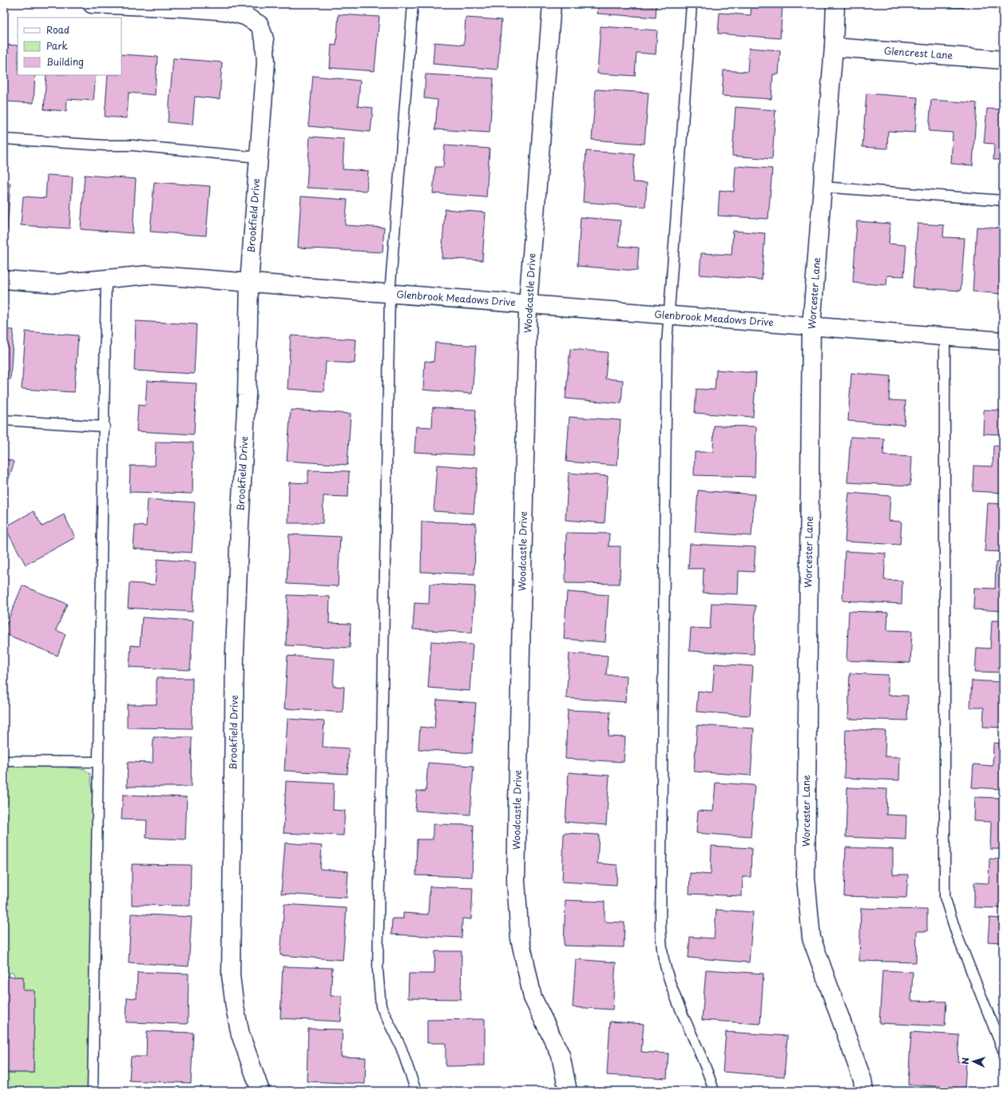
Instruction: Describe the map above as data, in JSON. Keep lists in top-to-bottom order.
{
  "streets": {
    "street": [
      "Glencrest Lane",
      "Brookfield Drive",
      "Woodcastle Drive",
      "Worcester Lane",
      "Glenbrook Meadows Drive"
    ]
  },
  "crossings": [
    ["Glencrest Lane", "Worcester Lane"],
    ["Brookfield Drive", "Glenbrook Meadows Drive"],
    ["Woodcastle Drive", "Glenbrook Meadows Drive"],
    ["Worcester Lane", "Glenbrook Meadows Drive"]
  ],
  "legend": ["Road", "Park", "Building"],
  "north": "left"
}
